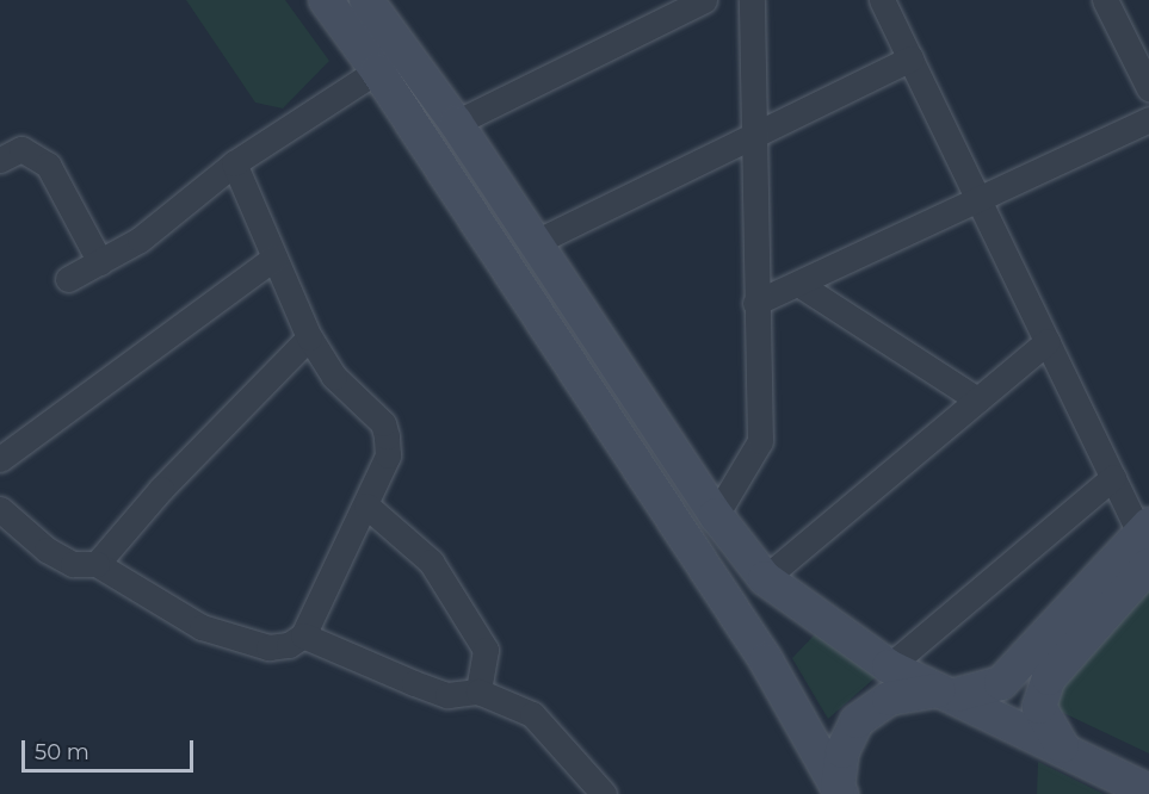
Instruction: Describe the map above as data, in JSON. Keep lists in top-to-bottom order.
{
  "scale_bar": "50 m"
}
